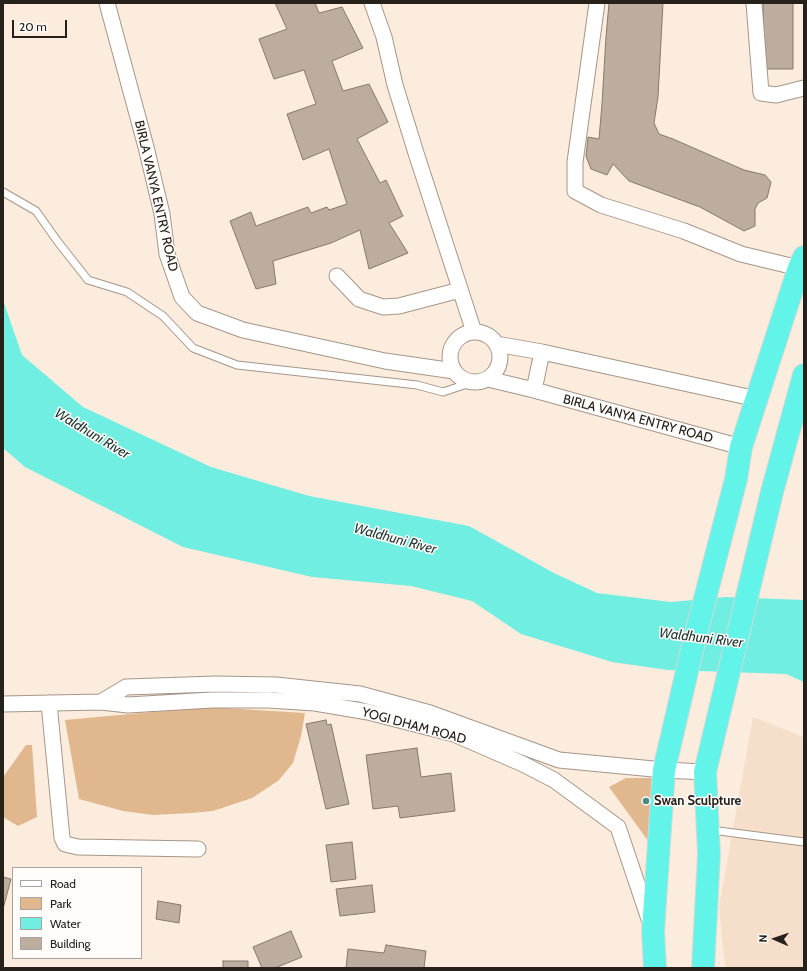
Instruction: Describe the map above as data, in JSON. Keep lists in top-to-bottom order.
{
  "streets": {
    "street": ["BIRLA VANYA ENTRY ROAD", "YOGI DHAM ROAD"]
  },
  "water": ["Waldhuni River"],
  "places": ["Swan Sculpture"],
  "legend": [
    "Road",
    "Park",
    "Water",
    "Building"
  ],
  "scale_bar": "20 m",
  "north": "left"
}
